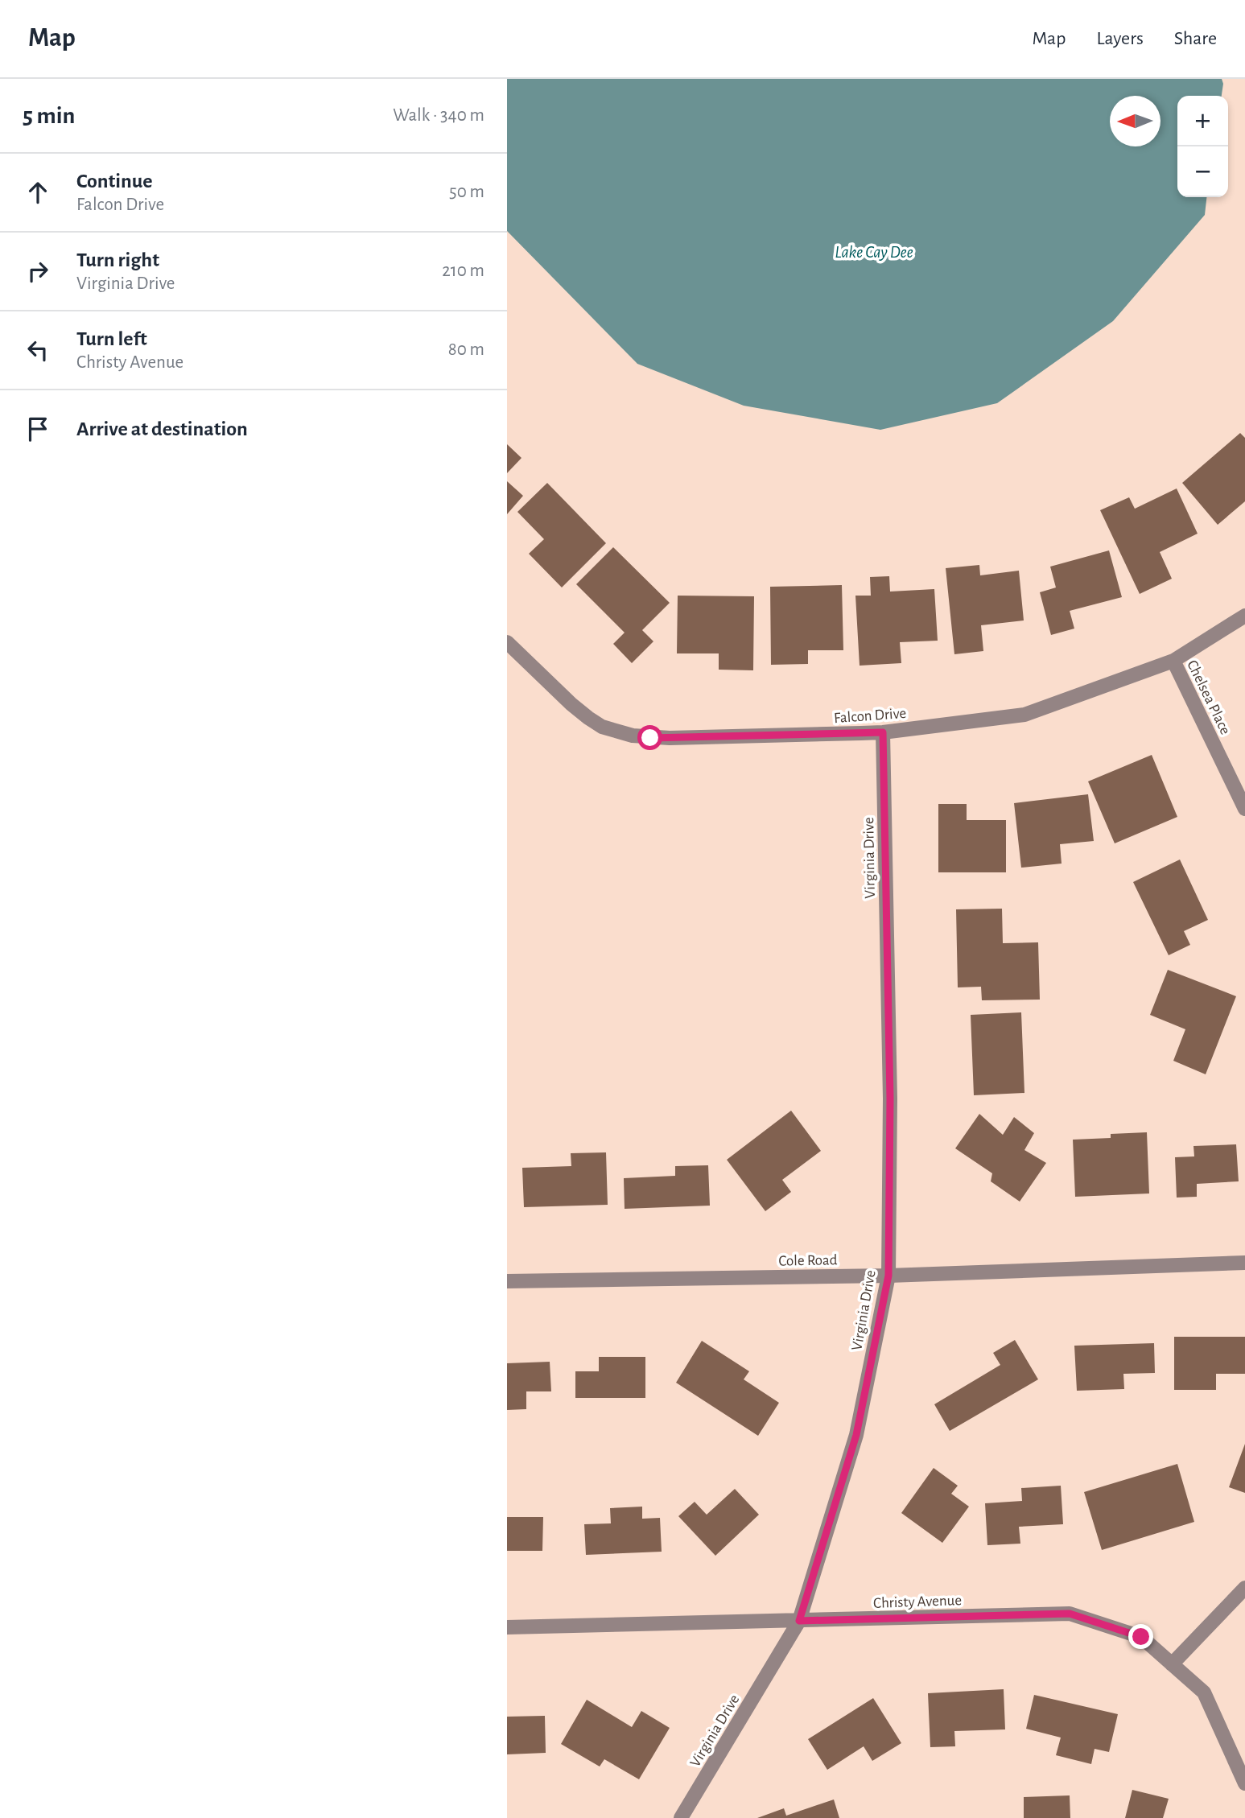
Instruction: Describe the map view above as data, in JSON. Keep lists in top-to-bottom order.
{
  "streets": {
    "street": [
      "Chelsea Place",
      "Falcon Drive",
      "Virginia Drive",
      "Cole Road",
      "Christy Avenue"
    ]
  },
  "crossings": [
    ["Chelsea Place", "Falcon Drive"],
    ["Falcon Drive", "Virginia Drive"],
    ["Virginia Drive", "Cole Road"],
    ["Virginia Drive", "Christy Avenue"]
  ],
  "water": ["Lake Cay Dee"],
  "north": "left",
  "page": {
    "header": "Map",
    "nav": ["Map", "Layers", "Share"],
    "heading": ["5 min", "Walk · 340 m"],
    "map_buttons": ["+", "−"],
    "list": [
      ["Continue", "Falcon Drive", "50 m"],
      ["Turn right", "Virginia Drive", "210 m"],
      ["Turn left", "Christy Avenue", "80 m"],
      "Arrive at destination"
    ]
  }
}
